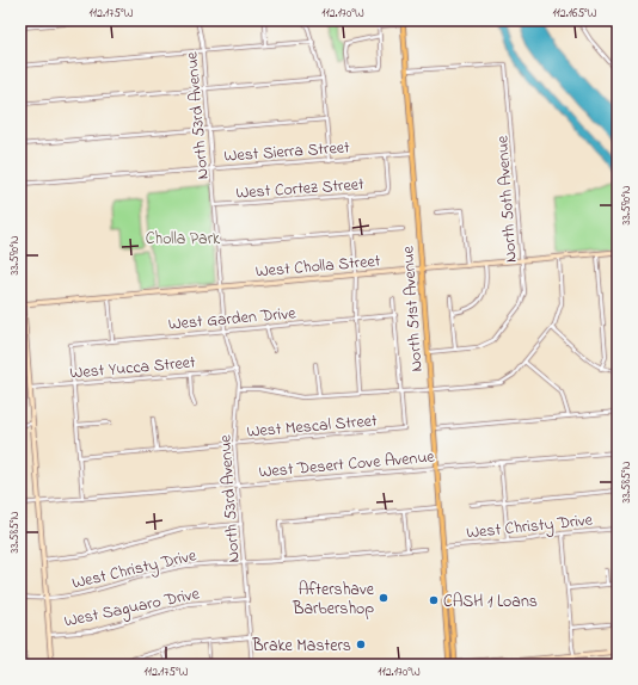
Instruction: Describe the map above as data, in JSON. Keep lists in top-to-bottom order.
{
  "streets": {
    "main road": ["North 51st Avenue"],
    "street": [
      "North 53rd Avenue",
      "West Sierra Street",
      "West Cortez Street",
      "North 50th Avenue",
      "West Cholla Street",
      "West Garden Drive",
      "West Yucca Street",
      "West Mescal Street",
      "West Desert Cove Avenue",
      "West Christy Drive",
      "West Saguaro Drive"
    ]
  },
  "crossings": [
    ["North 53rd Avenue", "West Sierra Street"],
    ["North 53rd Avenue", "West Cortez Street"],
    ["North 53rd Avenue", "West Cholla Street"],
    ["North 53rd Avenue", "West Garden Drive"],
    ["North 53rd Avenue", "West Yucca Street"],
    ["North 53rd Avenue", "West Mescal Street"],
    ["North 53rd Avenue", "West Desert Cove Avenue"],
    ["North 53rd Avenue", "West Christy Drive"],
    ["North 53rd Avenue", "West Saguaro Drive"],
    ["West Sierra Street", "West Cortez Street"],
    ["West Sierra Street", "North 51st Avenue"],
    ["North 50th Avenue", "West Cholla Street"],
    ["North 50th Avenue", "North 51st Avenue"],
    ["West Cholla Street", "North 51st Avenue"],
    ["North 51st Avenue", "West Desert Cove Avenue"],
    ["North 51st Avenue", "West Christy Drive"],
    ["West Garden Drive", "West Yucca Street"]
  ],
  "parks": ["Cholla Park"],
  "places": ["Aftershave Barbershop", "CASH 1 Loans", "Brake Masters"],
  "coordinates": [
    "112.175°W",
    "112.170°W",
    "112.165°W",
    "33.590°N",
    "33.585°N"
  ]
}
